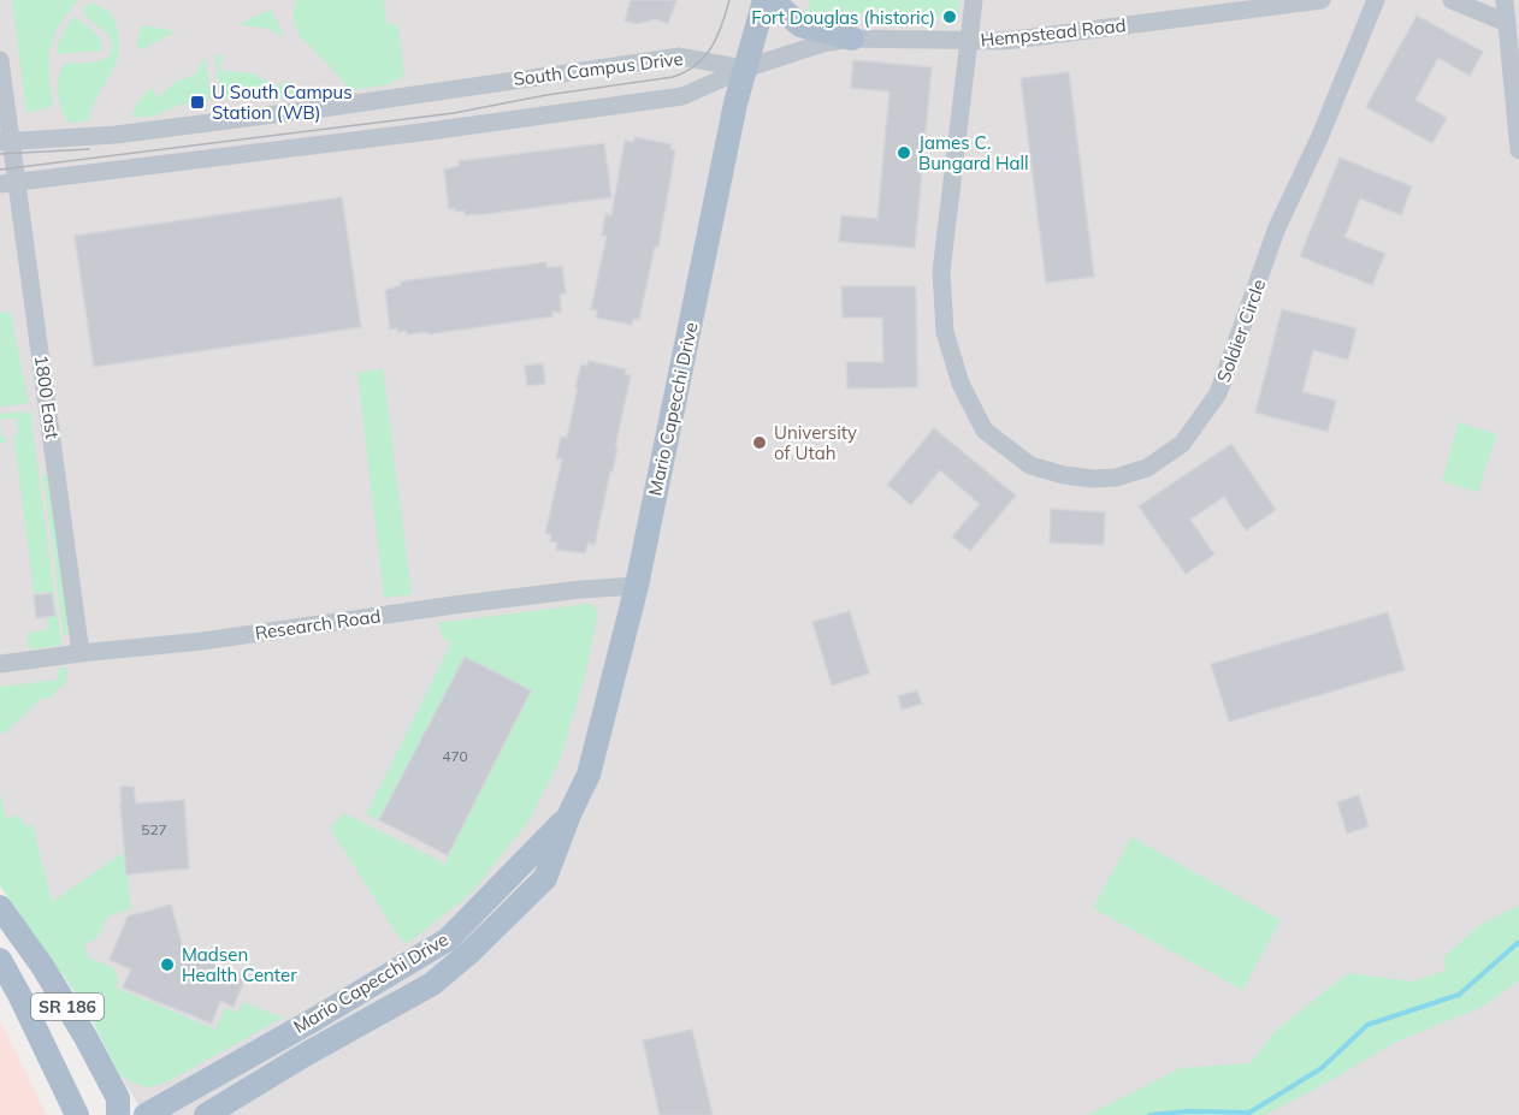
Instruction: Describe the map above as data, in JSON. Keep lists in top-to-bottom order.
{
  "streets": {
    "main road": ["Mario Capecchi Drive", "SR 186"],
    "street": [
      "Hempstead Road",
      "South Campus Drive",
      "Soldier Circle",
      "1800 East",
      "Research Road"
    ]
  },
  "crossings": [
    ["Hempstead Road", "South Campus Drive"],
    ["Hempstead Road", "Soldier Circle"],
    ["Hempstead Road", "Mario Capecchi Drive"],
    ["South Campus Drive", "1800 East"],
    ["South Campus Drive", "Mario Capecchi Drive"],
    ["1800 East", "Research Road"],
    ["Mario Capecchi Drive", "Research Road"]
  ],
  "places": {
    "other": [
      "Fort Douglas (historic)",
      "James C. Bungard Hall",
      "University of Utah",
      "Madsen Health Center"
    ],
    "transit": ["U South Campus Station (WB)"]
  },
  "house_numbers": ["470", "527"]
}
